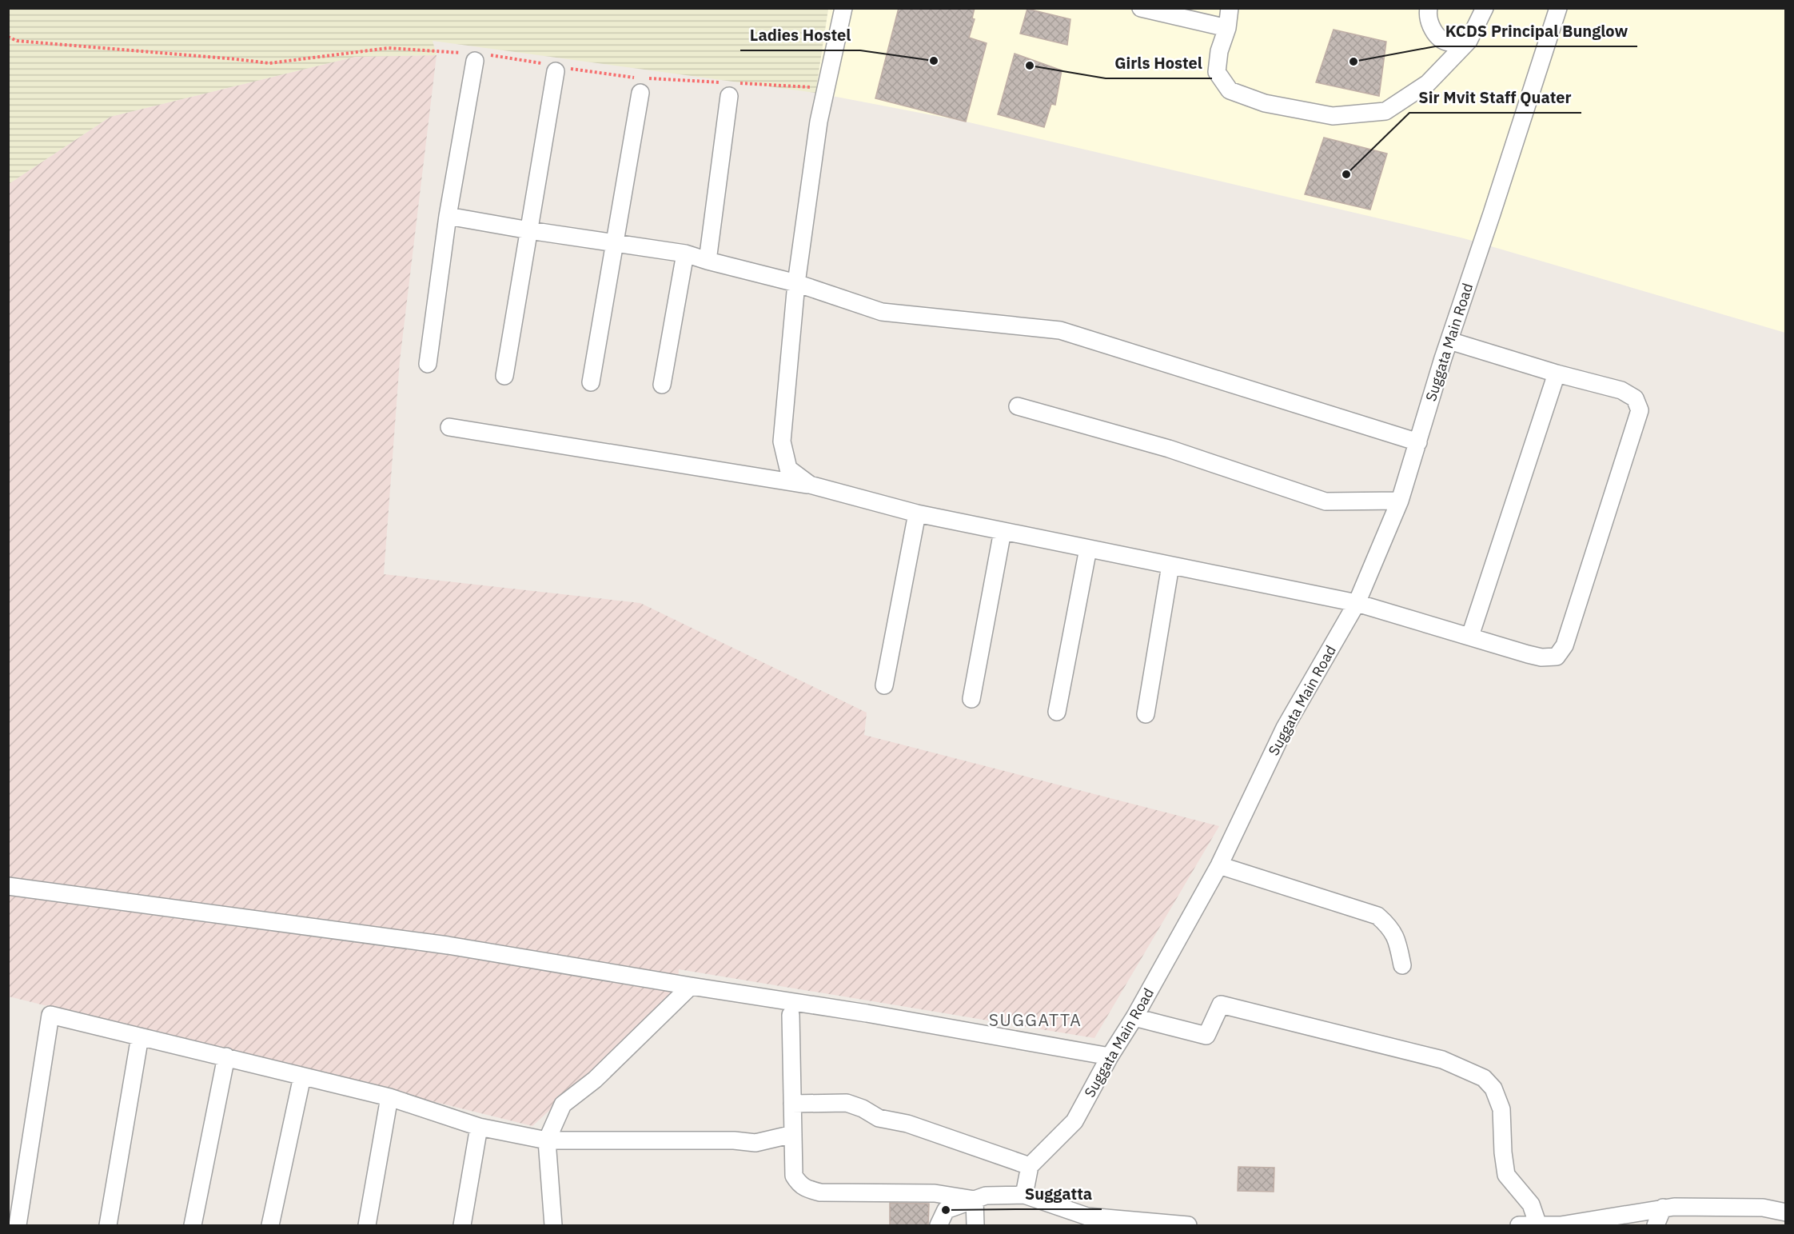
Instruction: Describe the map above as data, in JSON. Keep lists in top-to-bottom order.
{
  "streets": {
    "street": ["Suggata Main Road"]
  },
  "districts": ["SUGGATTA"],
  "places": [
    "Ladies Hostel",
    "KCDS Principal Bunglow",
    "Girls Hostel",
    "Sir Mvit Staff Quater",
    "Suggatta"
  ]
}
